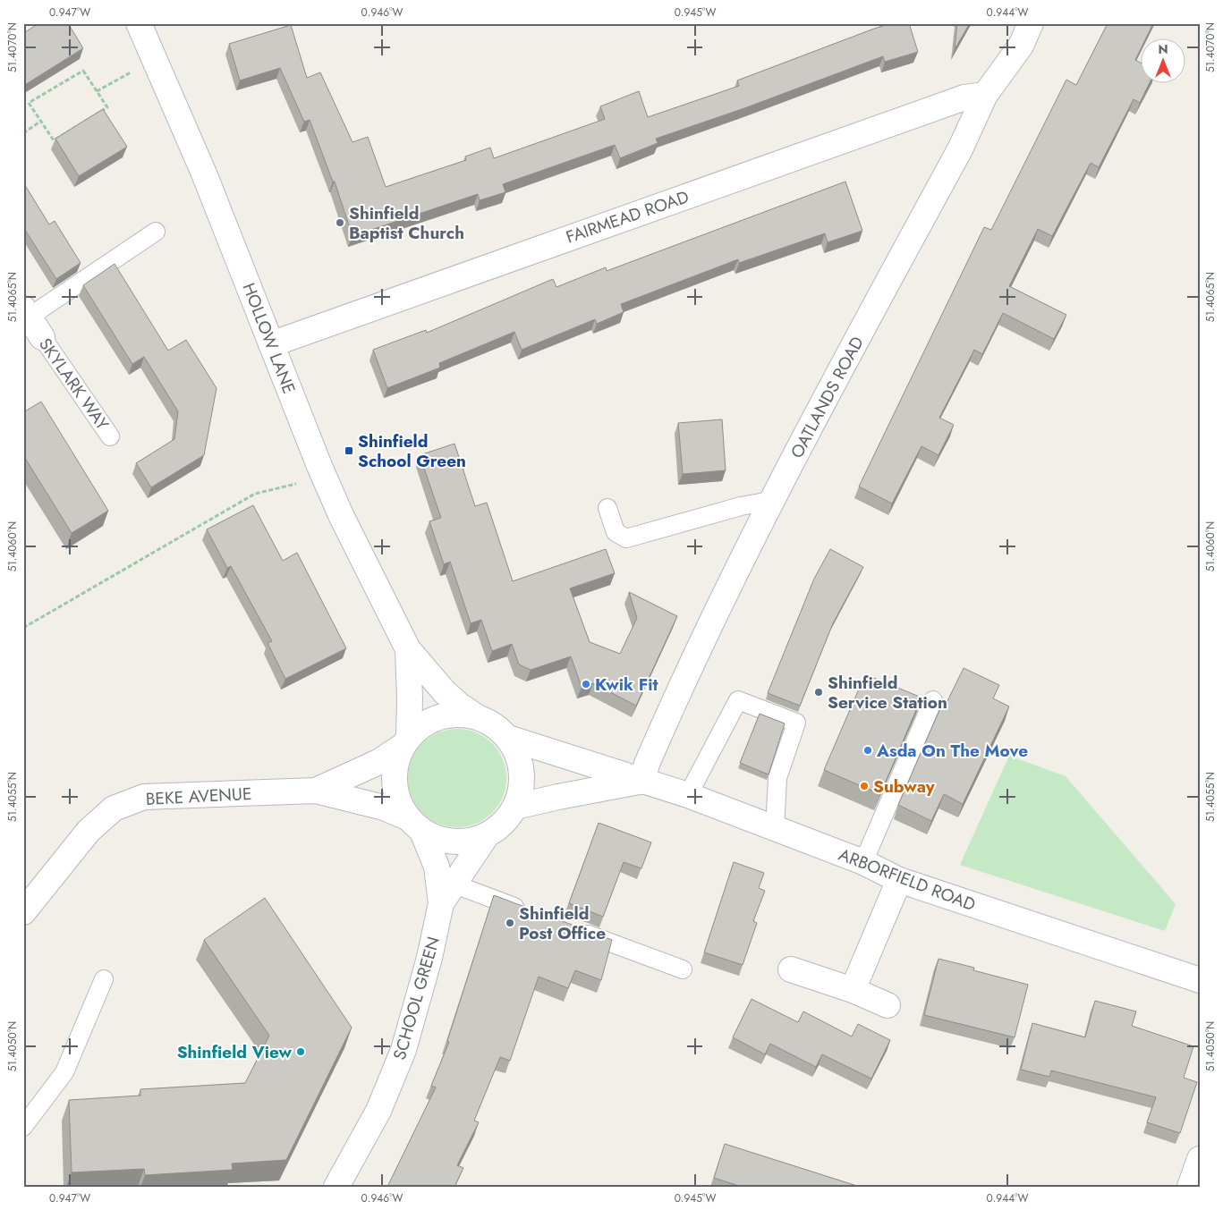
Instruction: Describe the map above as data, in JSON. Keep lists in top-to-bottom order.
{
  "streets": {
    "main road": [
      "FAIRMEAD ROAD",
      "HOLLOW LANE",
      "SKYLARK WAY",
      "OATLANDS ROAD",
      "BEKE AVENUE",
      "ARBORFIELD ROAD",
      "SCHOOL GREEN"
    ]
  },
  "crossings": [
    ["FAIRMEAD ROAD", "HOLLOW LANE"],
    ["FAIRMEAD ROAD", "OATLANDS ROAD"],
    ["HOLLOW LANE", "ARBORFIELD ROAD"],
    ["HOLLOW LANE", "SCHOOL GREEN"],
    ["OATLANDS ROAD", "ARBORFIELD ROAD"],
    ["ARBORFIELD ROAD", "SCHOOL GREEN"]
  ],
  "places": {
    "other": [
      "Shinfield Baptist Church",
      "Kwik Fit",
      "Shinfield Service Station",
      "Asda On The Move",
      "Subway",
      "Shinfield Post Office",
      "Shinfield View"
    ],
    "transit": ["Shinfield School Green"]
  },
  "north": "top",
  "coordinates": [
    "0.947°W",
    "0.946°W",
    "0.945°W",
    "0.944°W",
    "51.4070°N",
    "51.4065°N",
    "51.4060°N",
    "51.4055°N",
    "51.4050°N"
  ]
}
